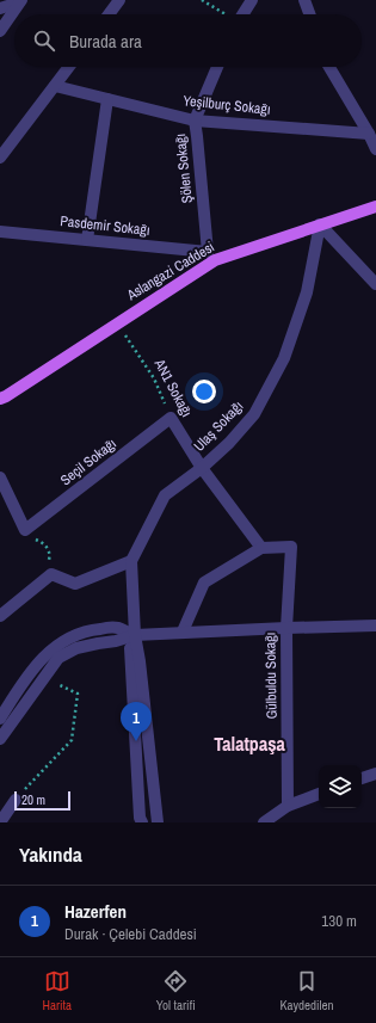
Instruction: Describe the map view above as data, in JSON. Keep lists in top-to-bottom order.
{
  "streets": {
    "main road": ["Aslangazi Caddesi"],
    "street": [
      "Yeşilburç Sokağı",
      "Şölen Sokağı",
      "Pasdemir Sokağı",
      "AN1 Sokağı",
      "Ulaş Sokağı",
      "Seçil Sokağı",
      "Gülbuldu Sokağı"
    ]
  },
  "crossings": [
    ["Yeşilburç Sokağı", "Şölen Sokağı"],
    ["Şölen Sokağı", "Pasdemir Sokağı"],
    ["Şölen Sokağı", "Aslangazi Caddesi"],
    ["Pasdemir Sokağı", "Aslangazi Caddesi"],
    ["Aslangazi Caddesi", "AN1 Sokağı"],
    ["Aslangazi Caddesi", "Ulaş Sokağı"],
    ["AN1 Sokağı", "Ulaş Sokağı"],
    ["AN1 Sokağı", "Seçil Sokağı"],
    ["AN1 Sokağı", "Gülbuldu Sokağı"]
  ],
  "districts": ["Talatpaşa"],
  "scale_bar": "20 m",
  "page": {
    "search": "Burada ara",
    "pins": "1",
    "scale": "20 m",
    "heading": "Yakında",
    "list": [
      {
        "mark": "1",
        "name": "Hazerfen",
        "note": "Durak · Çelebi Caddesi",
        "value": "130 m"
      }
    ],
    "nav": ["Harita", "Yol tarifi", "Kaydedilen"]
  }
}
